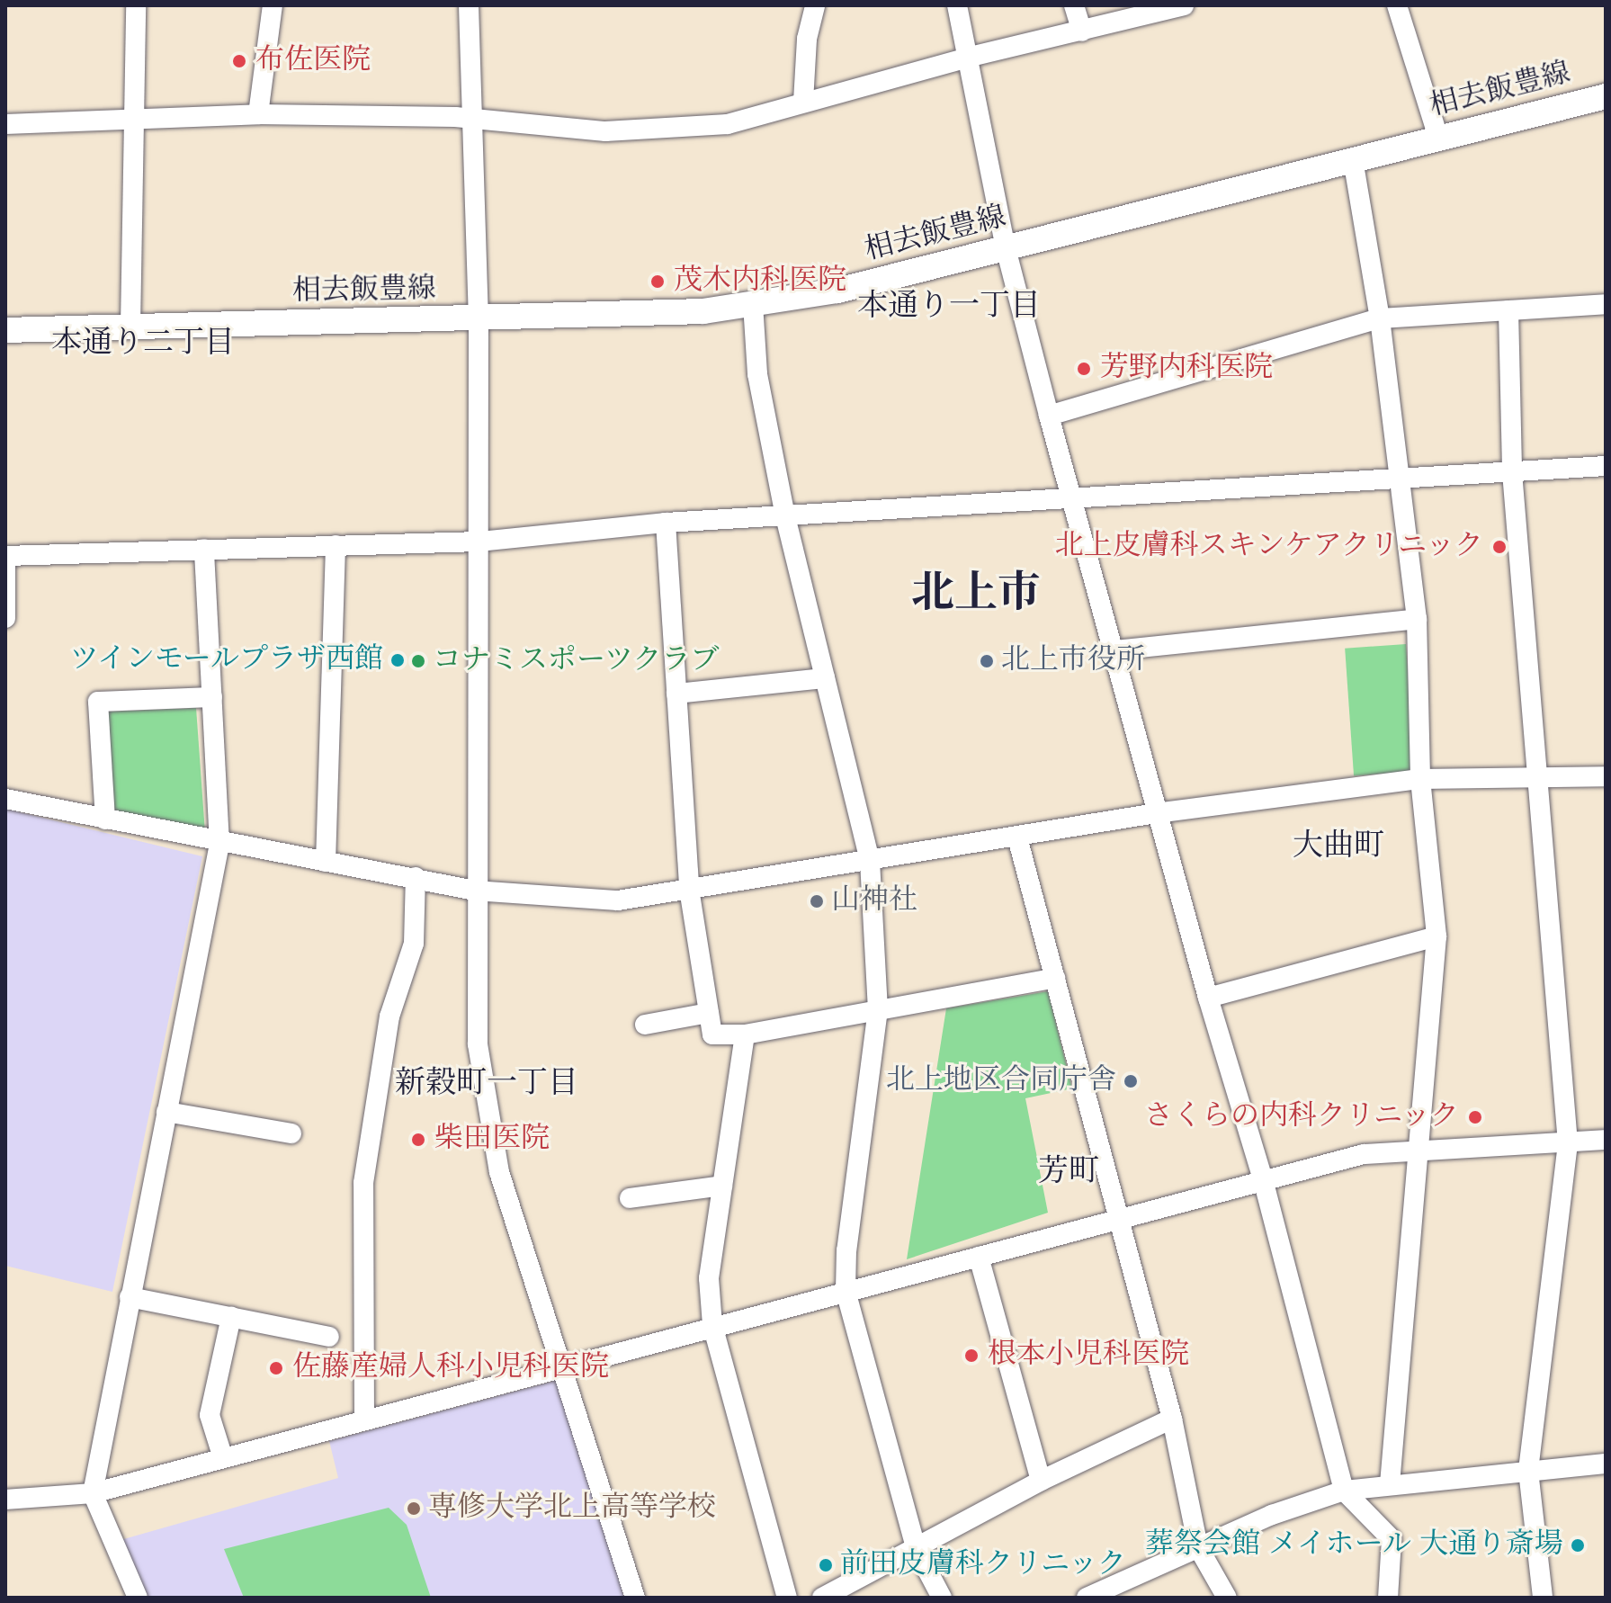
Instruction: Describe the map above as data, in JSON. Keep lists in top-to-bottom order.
{
  "streets": {
    "main road": ["相去飯豊線"]
  },
  "districts": [
    "本通り一丁目",
    "本通り二丁目",
    "北上市",
    "大曲町",
    "新穀町一丁目",
    "芳町"
  ],
  "places": [
    "布佐医院",
    "茂木内科医院",
    "芳野内科医院",
    "北上皮膚科スキンケアクリニック",
    "ツインモールプラザ西館",
    "コナミスポーツクラブ",
    "北上市役所",
    "山神社",
    "北上地区合同庁舎",
    "さくらの内科クリニック",
    "柴田医院",
    "根本小児科医院",
    "佐藤産婦人科小児科医院",
    "専修大学北上高等学校",
    "葬祭会館 メイホール 大通り斎場",
    "前田皮膚科クリニック"
  ]
}
